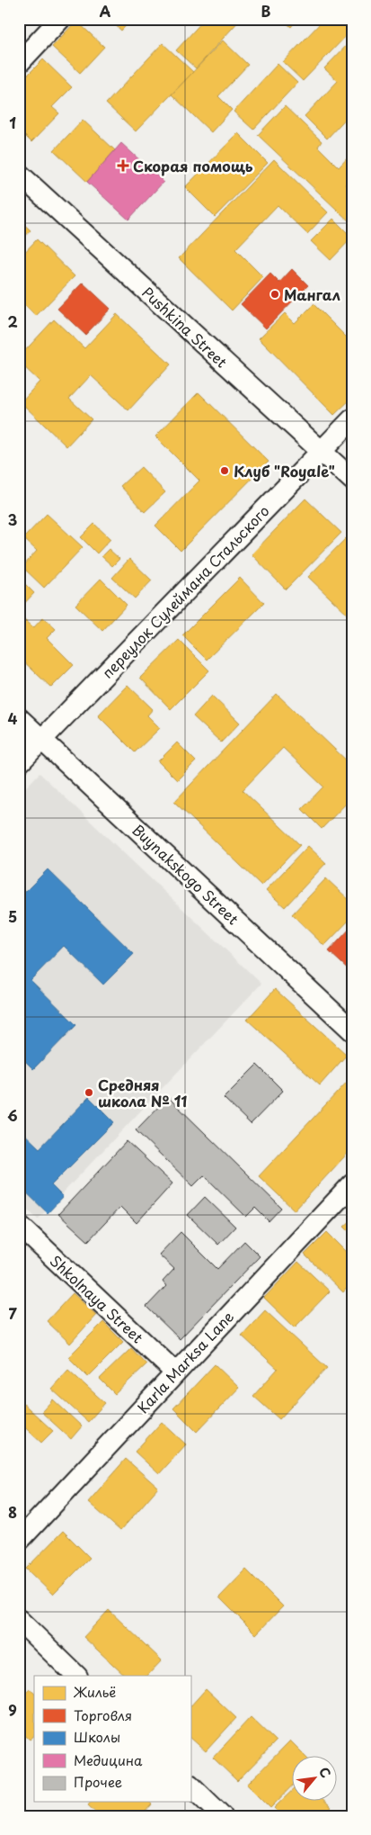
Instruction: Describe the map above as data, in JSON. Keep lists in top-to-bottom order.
{
  "streets": {
    "street": [
      "Pushkina Street",
      "переулок Сулеймана Стальского",
      "Buynakskogo Street",
      "Shkolnaya Street",
      "Karla Marksa Lane"
    ]
  },
  "crossings": [
    ["Pushkina Street", "переулок Сулеймана Стальского"],
    ["переулок Сулеймана Стальского", "Buynakskogo Street"],
    ["Shkolnaya Street", "Karla Marksa Lane"]
  ],
  "places": {
    "health": ["Скорая помощь"],
    "other": ["Мангал", "Клуб \"Royale\"", "Средняя школа № 11"]
  },
  "legend": [
    "Жильё",
    "Торговля",
    "Школы",
    "Медицина",
    "Прочее"
  ],
  "north": "top right",
  "grid": {
    "columns": ["A", "B"],
    "rows": [
      "1",
      "2",
      "3",
      "4",
      "5",
      "6",
      "7",
      "8",
      "9"
    ]
  }
}
